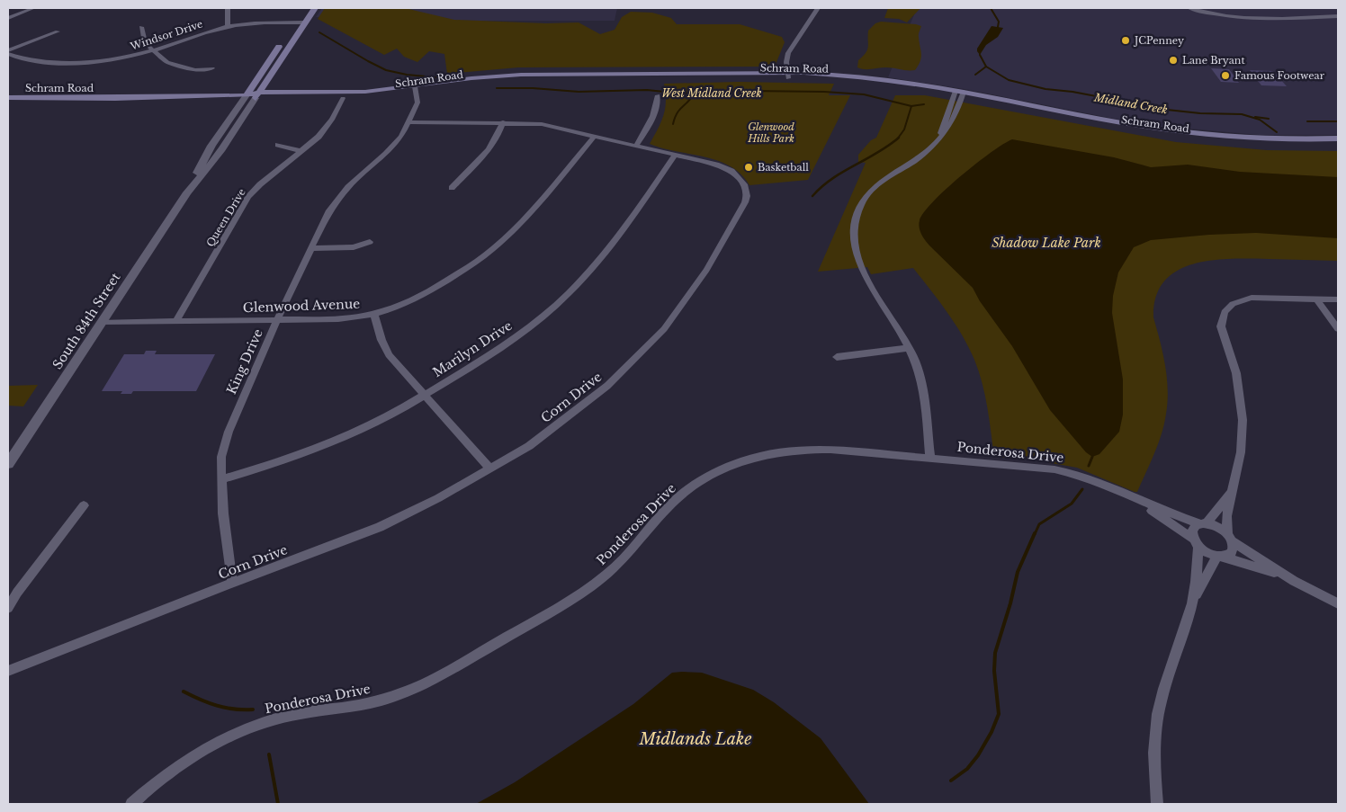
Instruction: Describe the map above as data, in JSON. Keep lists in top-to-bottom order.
{
  "streets": {
    "main road": ["Schram Road", "South 84th Street"],
    "street": [
      "Windsor Drive",
      "Queen Drive",
      "Glenwood Avenue",
      "Marilyn Drive",
      "King Drive",
      "Corn Drive",
      "Ponderosa Drive"
    ]
  },
  "crossings": [
    ["Windsor Drive", "South 84th Street"],
    ["Schram Road", "Queen Drive"],
    ["Schram Road", "South 84th Street"],
    ["Schram Road", "King Drive"],
    ["Queen Drive", "Glenwood Avenue"],
    ["Glenwood Avenue", "South 84th Street"],
    ["Glenwood Avenue", "King Drive"],
    ["Glenwood Avenue", "Corn Drive"],
    ["Marilyn Drive", "King Drive"],
    ["Marilyn Drive", "Corn Drive"],
    ["King Drive", "Corn Drive"]
  ],
  "water": ["West Midland Creek", "Midland Creek", "Midlands Lake"],
  "parks": ["Glenwood Hills Park", "Shadow Lake Park"],
  "places": [
    "JCPenney",
    "Lane Bryant",
    "Famous Footwear",
    "Basketball"
  ]
}
